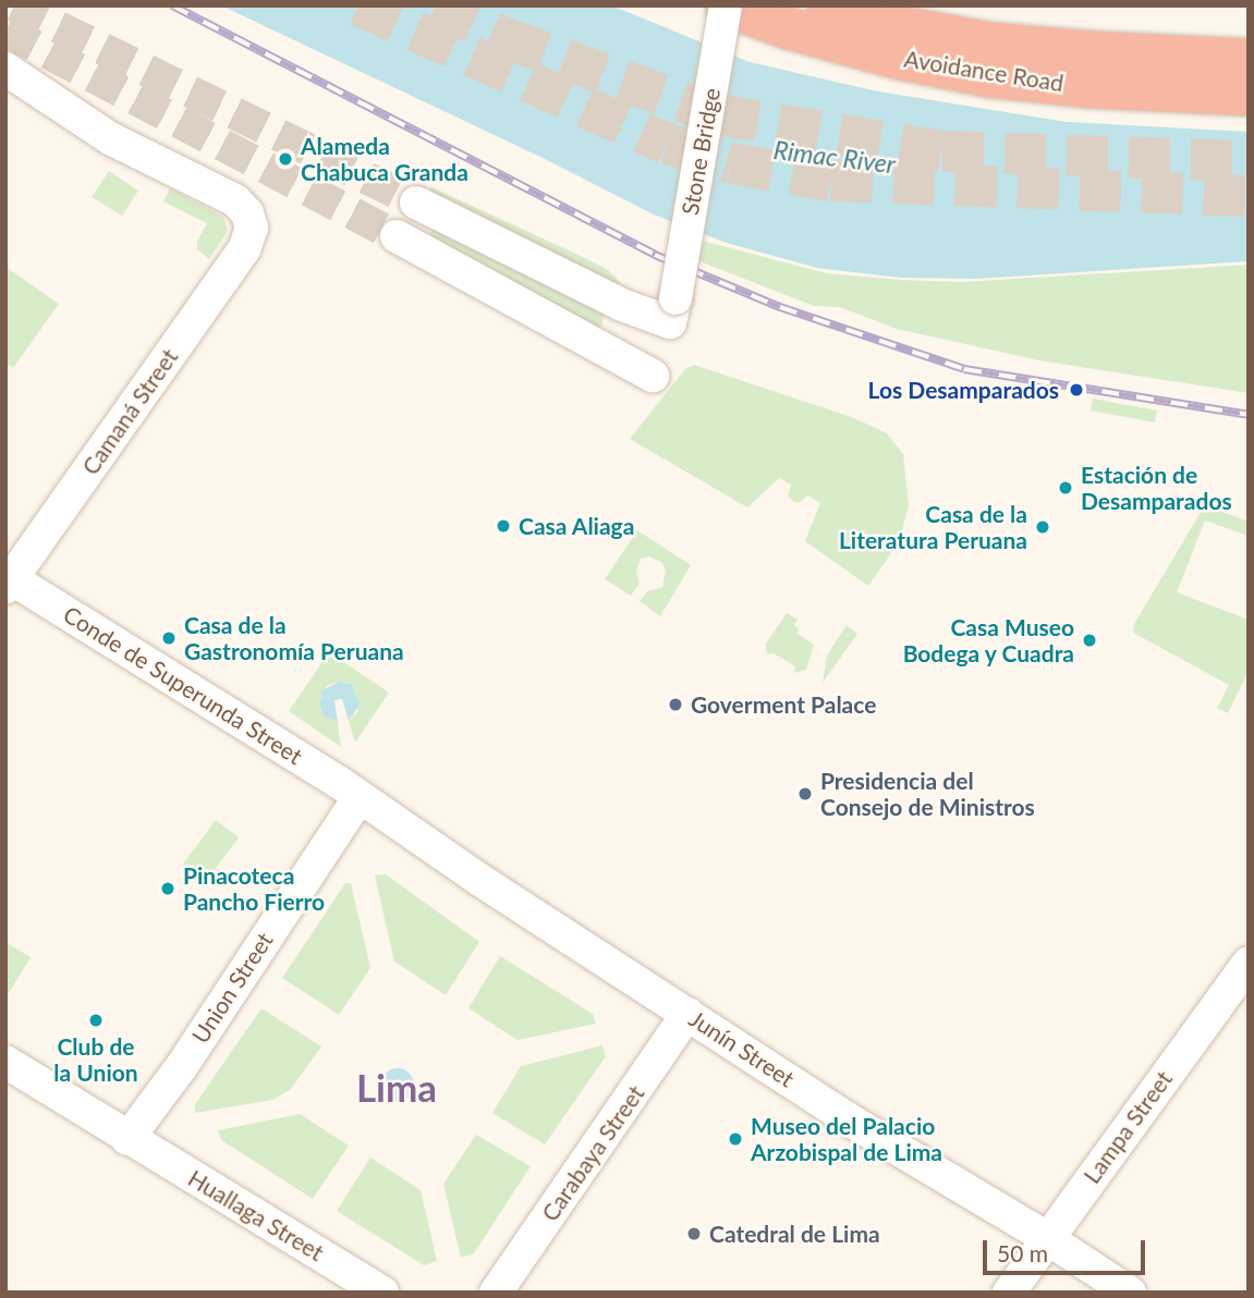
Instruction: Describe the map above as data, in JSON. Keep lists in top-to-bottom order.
{
  "streets": {
    "highway": ["Avoidance Road"],
    "street": [
      "Stone Bridge",
      "Camaná Street",
      "Conde de Superunda Street",
      "Union Street",
      "Junín Street",
      "Lampa Street",
      "Carabaya Street",
      "Huallaga Street"
    ]
  },
  "crossings": [
    ["Avoidance Road", "Stone Bridge"],
    ["Camaná Street", "Conde de Superunda Street"],
    ["Conde de Superunda Street", "Union Street"],
    ["Conde de Superunda Street", "Junín Street"],
    ["Union Street", "Junín Street"],
    ["Union Street", "Huallaga Street"],
    ["Junín Street", "Lampa Street"],
    ["Junín Street", "Carabaya Street"]
  ],
  "districts": ["Lima"],
  "water": ["Rimac River"],
  "places": [
    "Alameda Chabuca Granda",
    "Los Desamparados",
    "Estación de Desamparados",
    "Casa Aliaga",
    "Casa de la Literatura Peruana",
    "Casa de la Gastronomía Peruana",
    "Casa Museo Bodega y Cuadra",
    "Goverment Palace",
    "Presidencia del Consejo de Ministros",
    "Pinacoteca Pancho Fierro",
    "Club de la Union",
    "Museo del Palacio Arzobispal de Lima",
    "Catedral de Lima"
  ],
  "scale_bar": "50 m"
}
